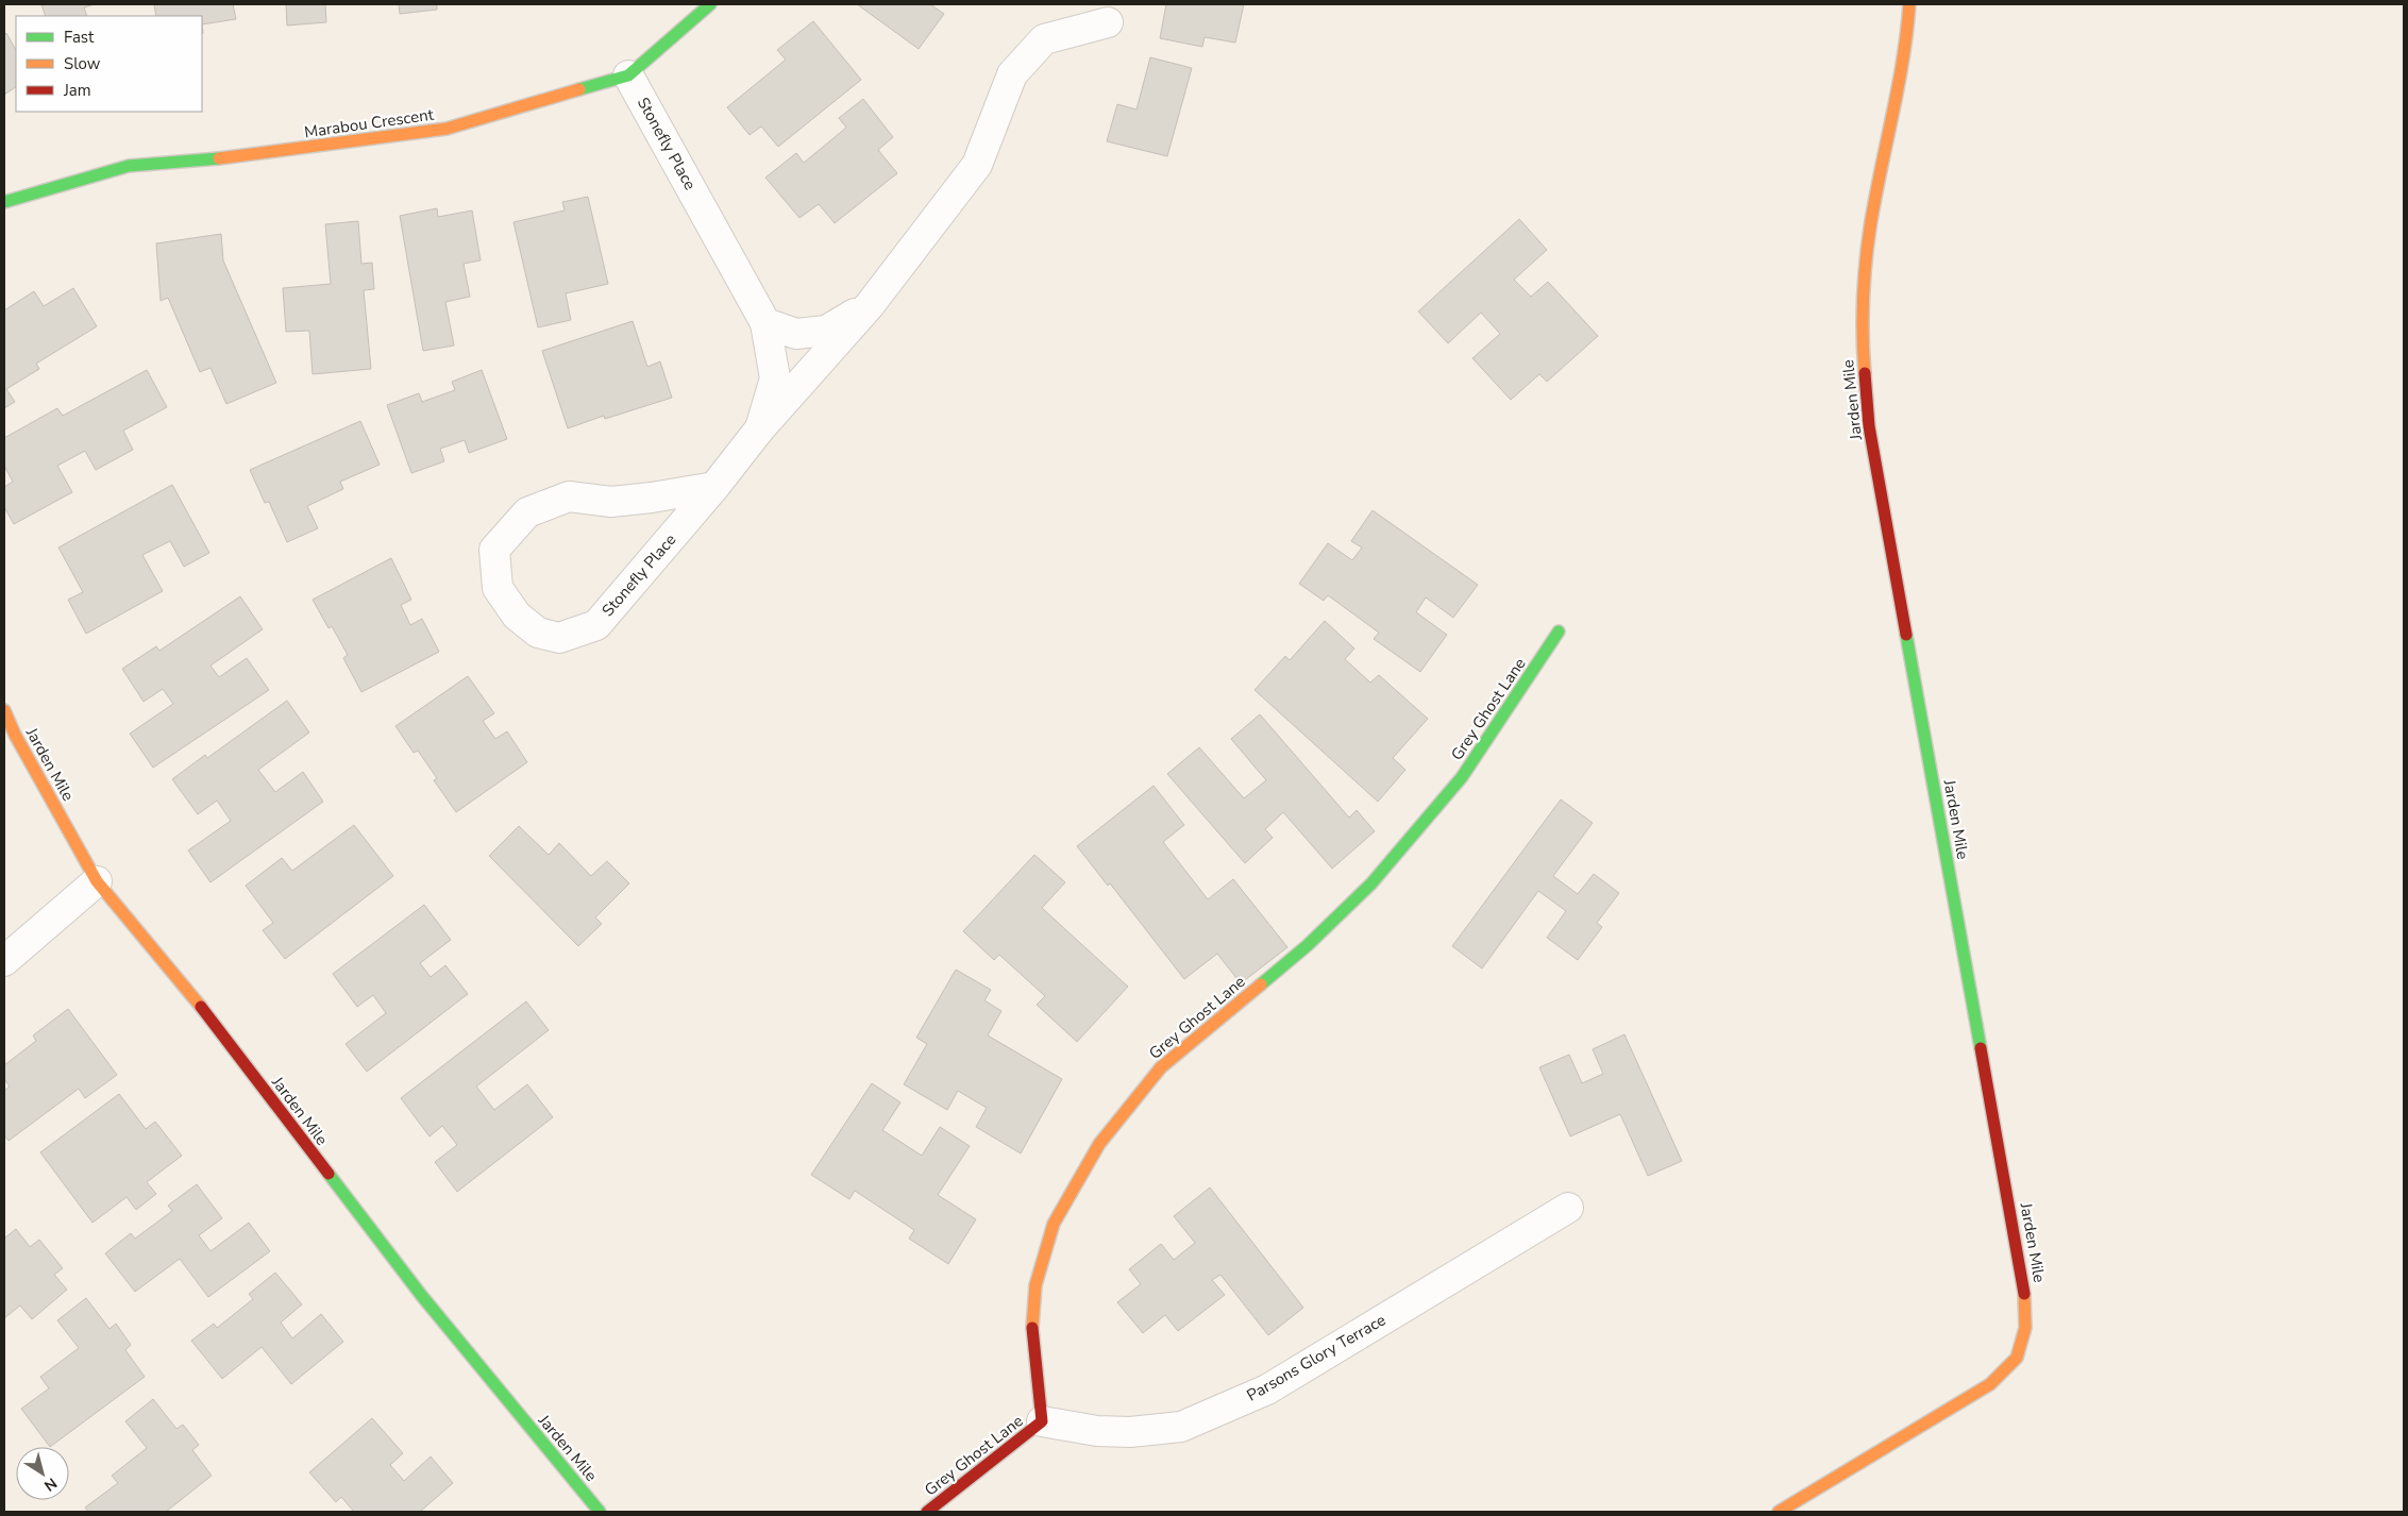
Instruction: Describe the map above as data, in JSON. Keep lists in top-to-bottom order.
{
  "streets": {
    "street": [
      "Marabou Crescent",
      "Stonefly Place",
      "Jarden Mile",
      "Grey Ghost Lane",
      "Parsons Glory Terrace"
    ]
  },
  "crossings": [
    ["Marabou Crescent", "Stonefly Place"],
    ["Grey Ghost Lane", "Parsons Glory Terrace"]
  ],
  "legend": ["Fast", "Slow", "Jam"],
  "north": "bottom right"
}
